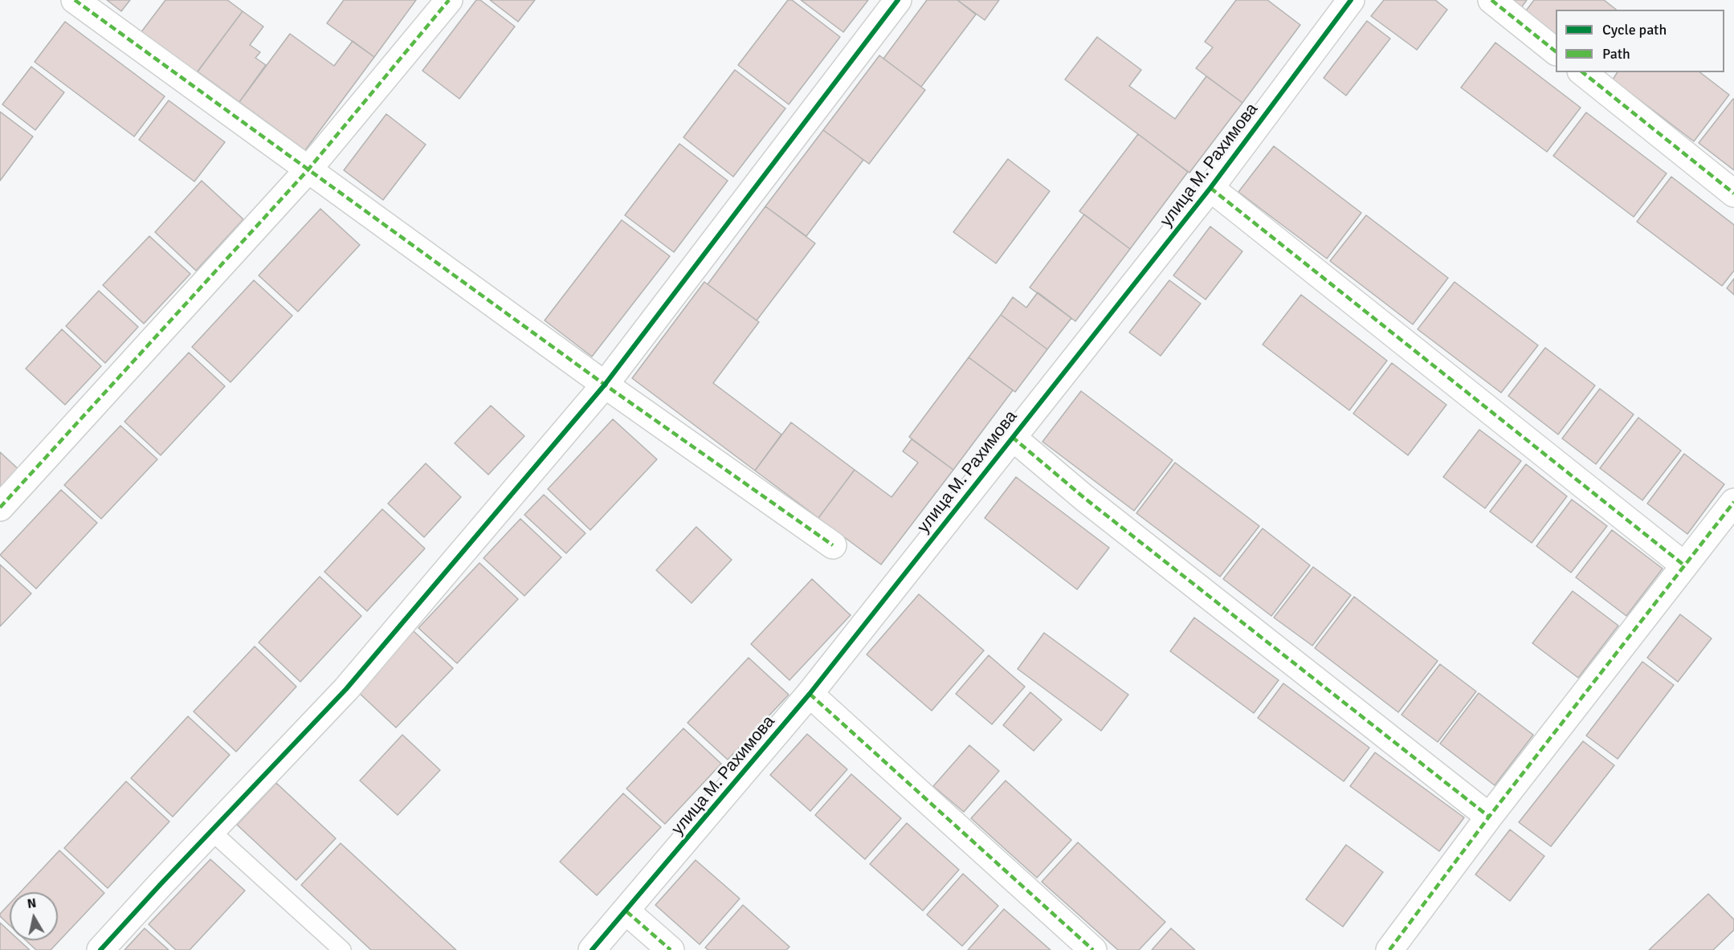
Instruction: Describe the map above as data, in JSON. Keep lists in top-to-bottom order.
{
  "streets": {
    "street": ["улица М. Рахимова"]
  },
  "legend": ["Cycle path", "Path"],
  "north": "top"
}
